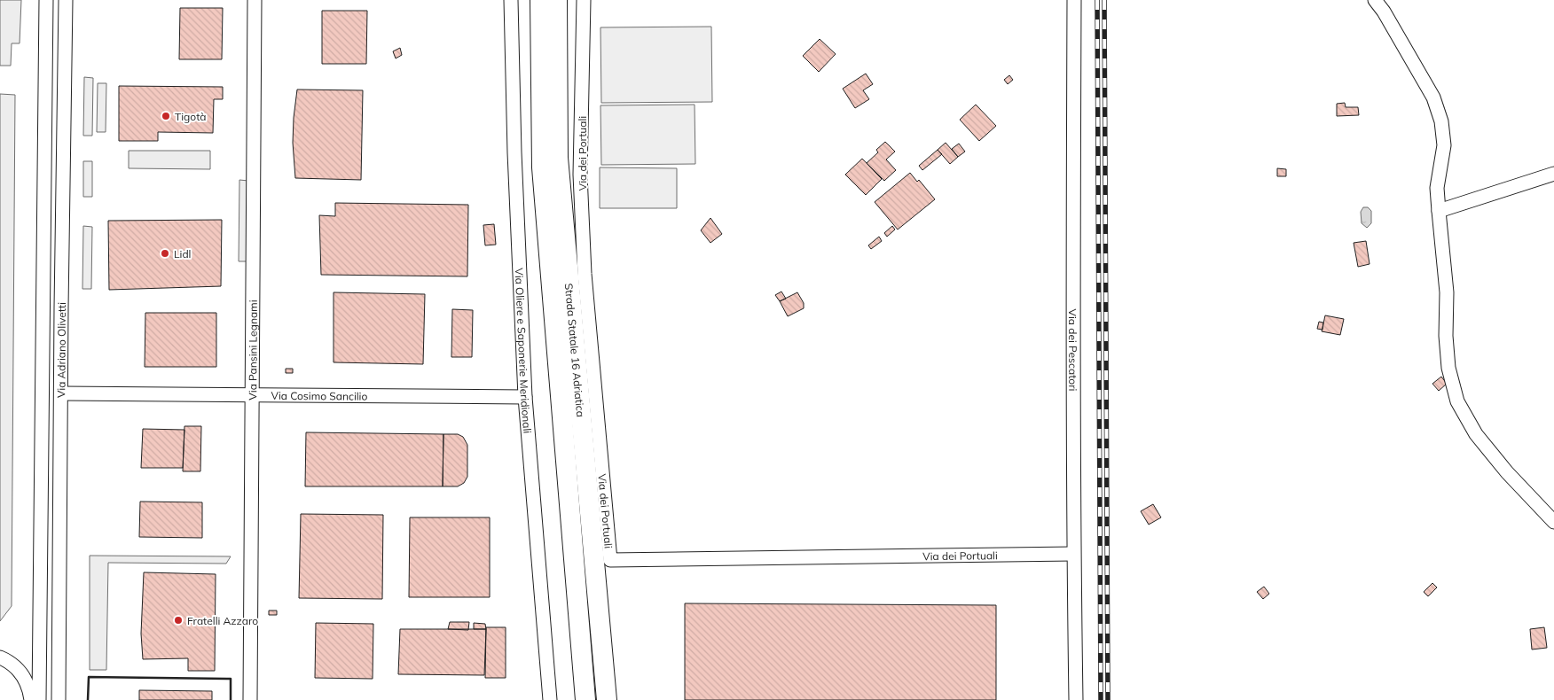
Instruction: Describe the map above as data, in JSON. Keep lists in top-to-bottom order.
{
  "streets": {
    "highway": ["Strada Statale 16 Adriatica"],
    "street": [
      "Via dei Portuali",
      "Via Adriano Olivetti",
      "Via Pansini Legnami",
      "Via Oliere e Saponerie Meridionali",
      "Via dei Pescatori",
      "Via Cosimo Sancilio"
    ]
  },
  "crossings": [
    ["Via dei Portuali", "Via dei Pescatori"],
    ["Via Adriano Olivetti", "Via Cosimo Sancilio"],
    ["Via Pansini Legnami", "Via Cosimo Sancilio"],
    ["Via Oliere e Saponerie Meridionali", "Via Cosimo Sancilio"]
  ],
  "places": ["Tigotà", "Lidl", "Fratelli Azzaro"]
}
